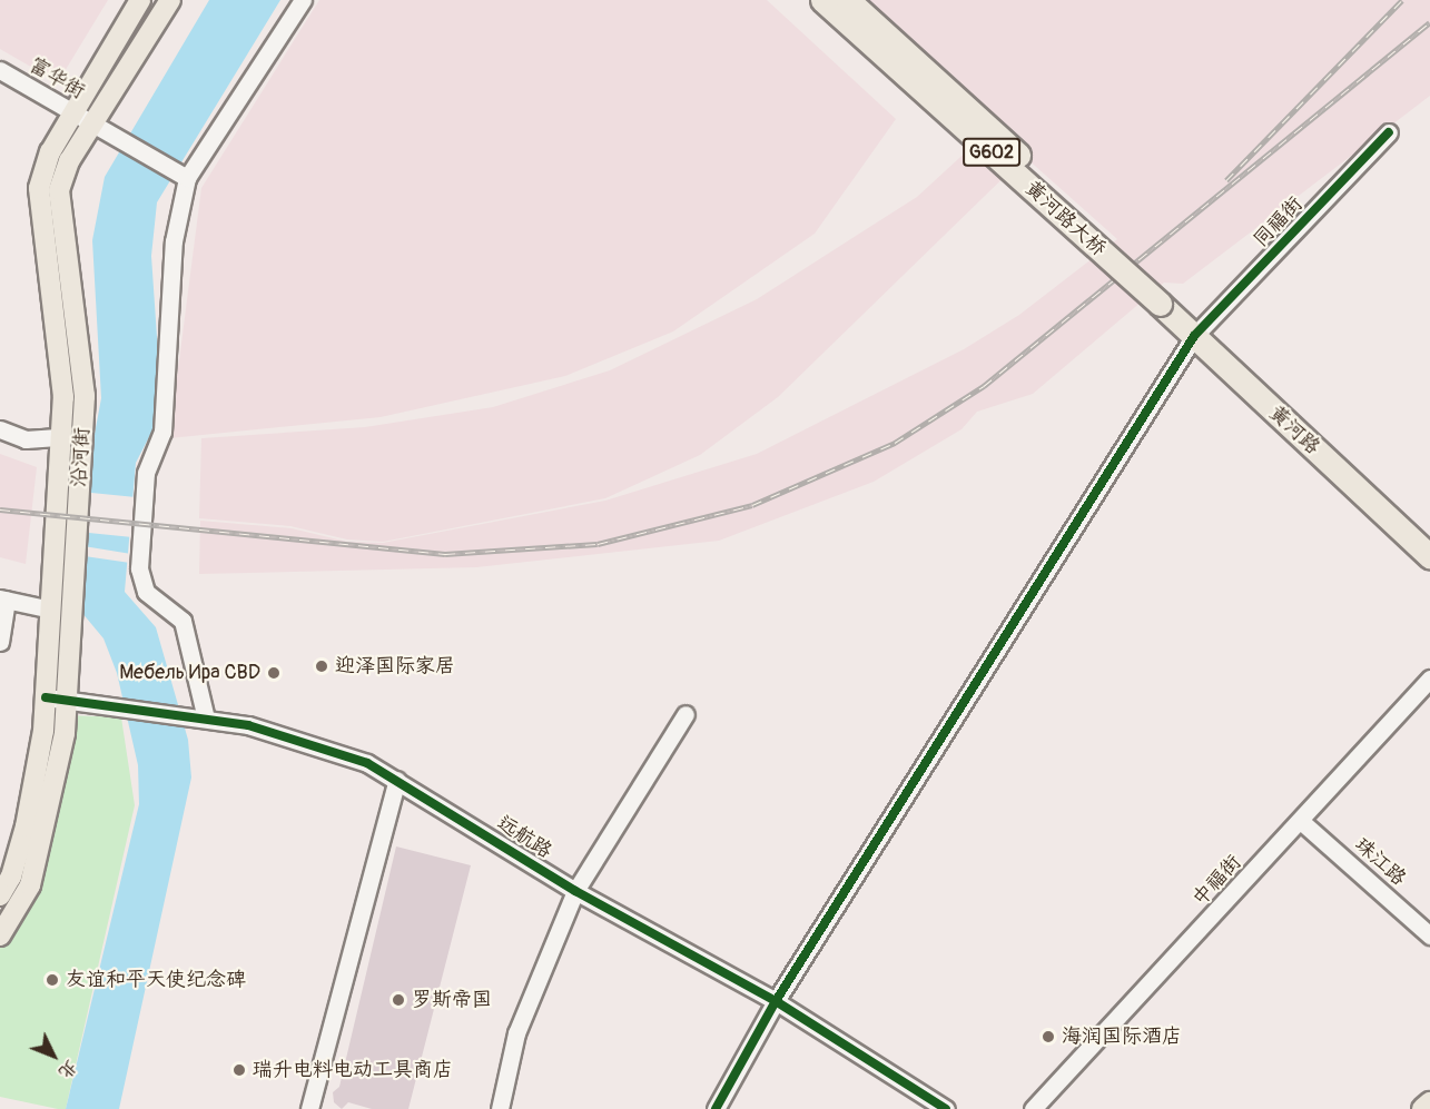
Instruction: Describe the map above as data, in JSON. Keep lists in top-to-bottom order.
{
  "streets": {
    "highway": ["G602", "黄河路大桥", "黄河路"],
    "main road": ["沿河街"],
    "street": [
      "富华街",
      "同福街",
      "远航路",
      "珠江路",
      "中福街"
    ]
  },
  "crossings": [
    ["富华街", "沿河街"],
    ["黄河路大桥", "黄河路"],
    ["同福街", "黄河路"],
    ["同福街", "远航路"],
    ["沿河街", "远航路"],
    ["珠江路", "中福街"]
  ],
  "places": [
    "迎泽国际家居",
    "Мебель Ира CBD",
    "友谊和平天使纪念碑",
    "罗斯帝国",
    "海润国际酒店",
    "瑞升电料电动工具商店"
  ],
  "north": "bottom right"
}
